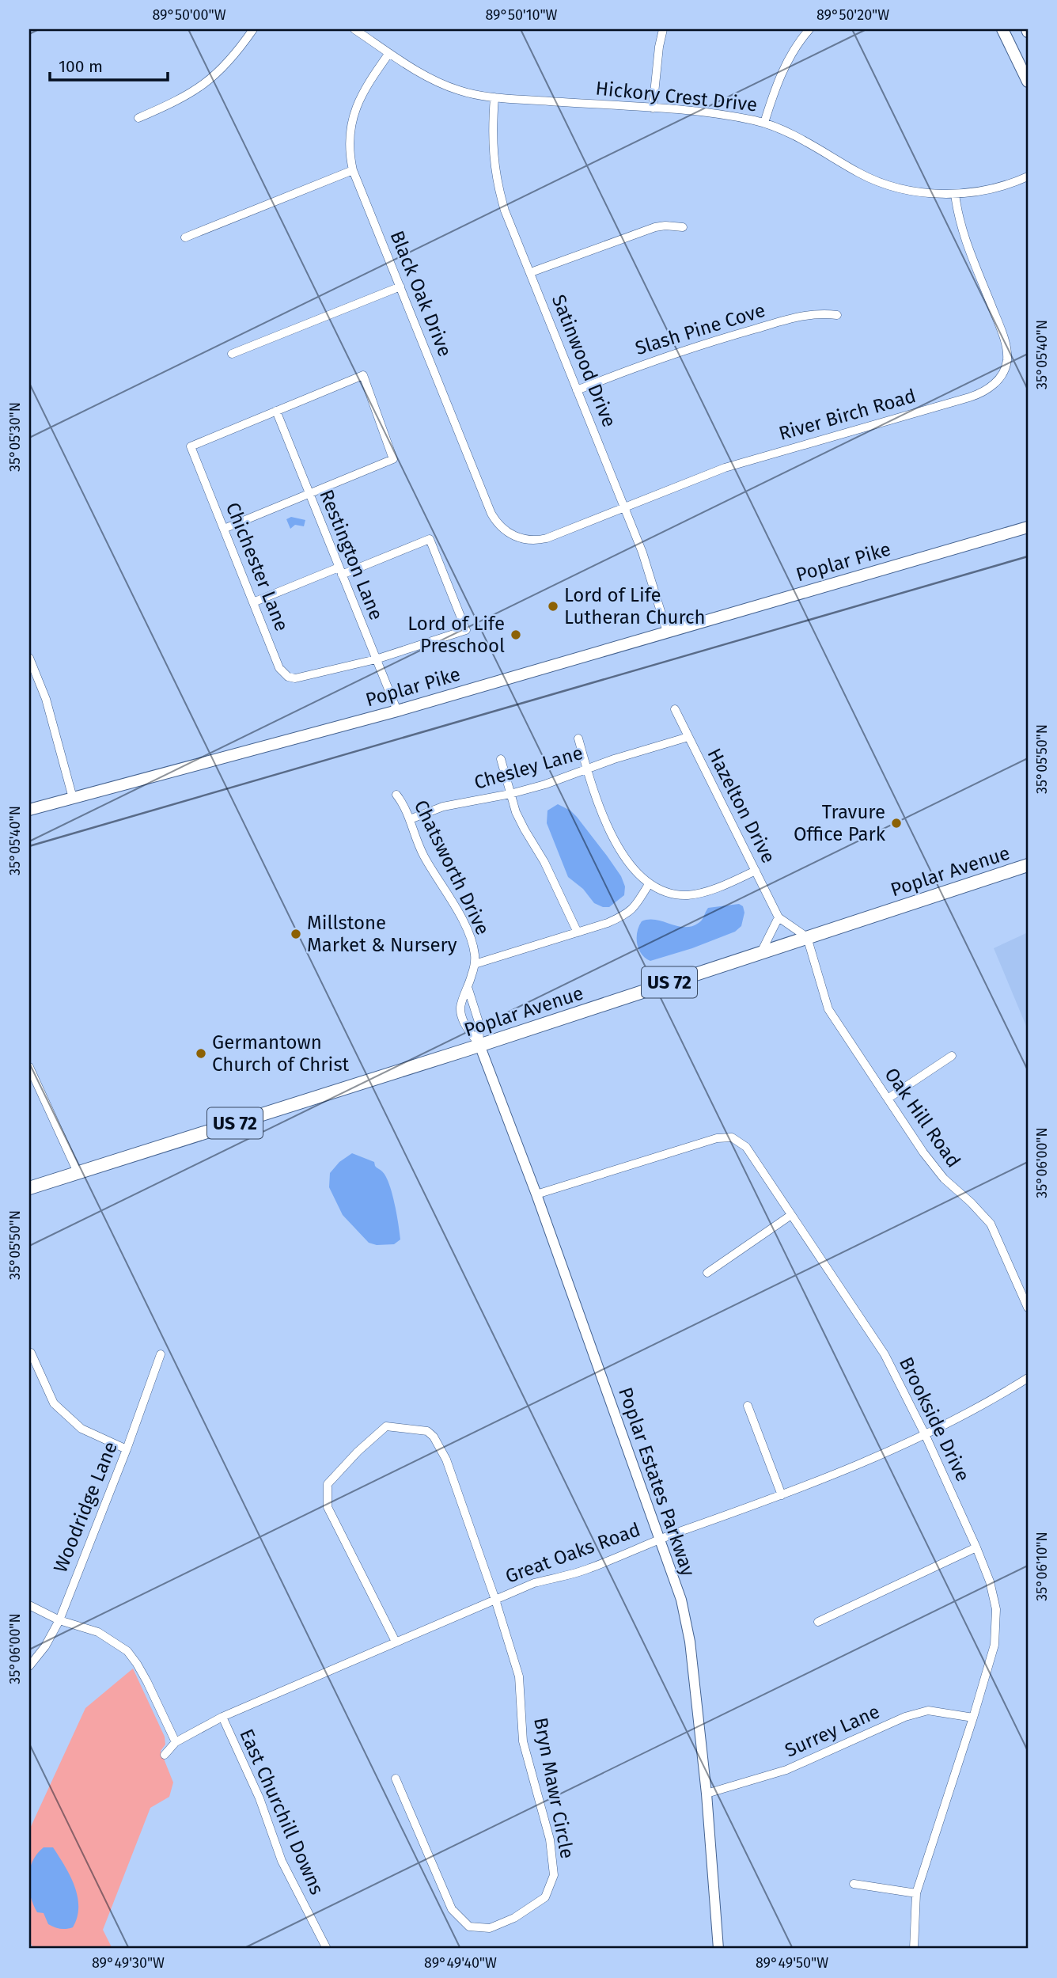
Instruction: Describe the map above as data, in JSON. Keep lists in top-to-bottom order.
{
  "streets": {
    "main road": ["Poplar Pike", "Poplar Avenue", "US 72"],
    "street": [
      "Hickory Crest Drive",
      "Black Oak Drive",
      "Slash Pine Cove",
      "Satinwood Drive",
      "River Birch Road",
      "Restington Lane",
      "Chichester Lane",
      "Chesley Lane",
      "Hazelton Drive",
      "Chatsworth Drive",
      "Oak Hill Road",
      "Brookside Drive",
      "Poplar Estates Parkway",
      "Woodridge Lane",
      "Great Oaks Road",
      "Surrey Lane",
      "Bryn Mawr Circle",
      "East Churchill Downs"
    ]
  },
  "crossings": [
    ["Hickory Crest Drive", "Black Oak Drive"],
    ["Hickory Crest Drive", "Satinwood Drive"],
    ["Hickory Crest Drive", "River Birch Road"],
    ["Black Oak Drive", "River Birch Road"],
    ["Slash Pine Cove", "Satinwood Drive"],
    ["Satinwood Drive", "River Birch Road"],
    ["Satinwood Drive", "Poplar Pike"],
    ["Restington Lane", "Poplar Pike"],
    ["Restington Lane", "Chichester Lane"],
    ["Chesley Lane", "Hazelton Drive"],
    ["Chesley Lane", "Chatsworth Drive"],
    ["Hazelton Drive", "Poplar Avenue"],
    ["Hazelton Drive", "Oak Hill Road"],
    ["Chatsworth Drive", "Poplar Avenue"],
    ["Chatsworth Drive", "Poplar Estates Parkway"],
    ["Poplar Avenue", "Oak Hill Road"],
    ["Poplar Avenue", "Poplar Estates Parkway"],
    ["Brookside Drive", "Poplar Estates Parkway"],
    ["Brookside Drive", "Great Oaks Road"],
    ["Brookside Drive", "Surrey Lane"],
    ["Poplar Estates Parkway", "Great Oaks Road"],
    ["Poplar Estates Parkway", "Surrey Lane"],
    ["Great Oaks Road", "Bryn Mawr Circle"],
    ["Great Oaks Road", "East Churchill Downs"]
  ],
  "places": [
    "Lord of Life Lutheran Church",
    "Lord of Life Preschool",
    "Travure Office Park",
    "Millstone Market & Nursery",
    "Germantown Church of Christ"
  ],
  "scale_bar": "100 m",
  "coordinates": [
    "89°50'00\"W",
    "89°50'10\"W",
    "89°50'20\"W",
    "35°05'40\"N",
    "35°05'30\"N",
    "35°05'50\"N",
    "35°06'00\"N",
    "35°06'10\"N",
    "89°49'30\"W",
    "89°49'40\"W",
    "89°49'50\"W"
  ]
}
